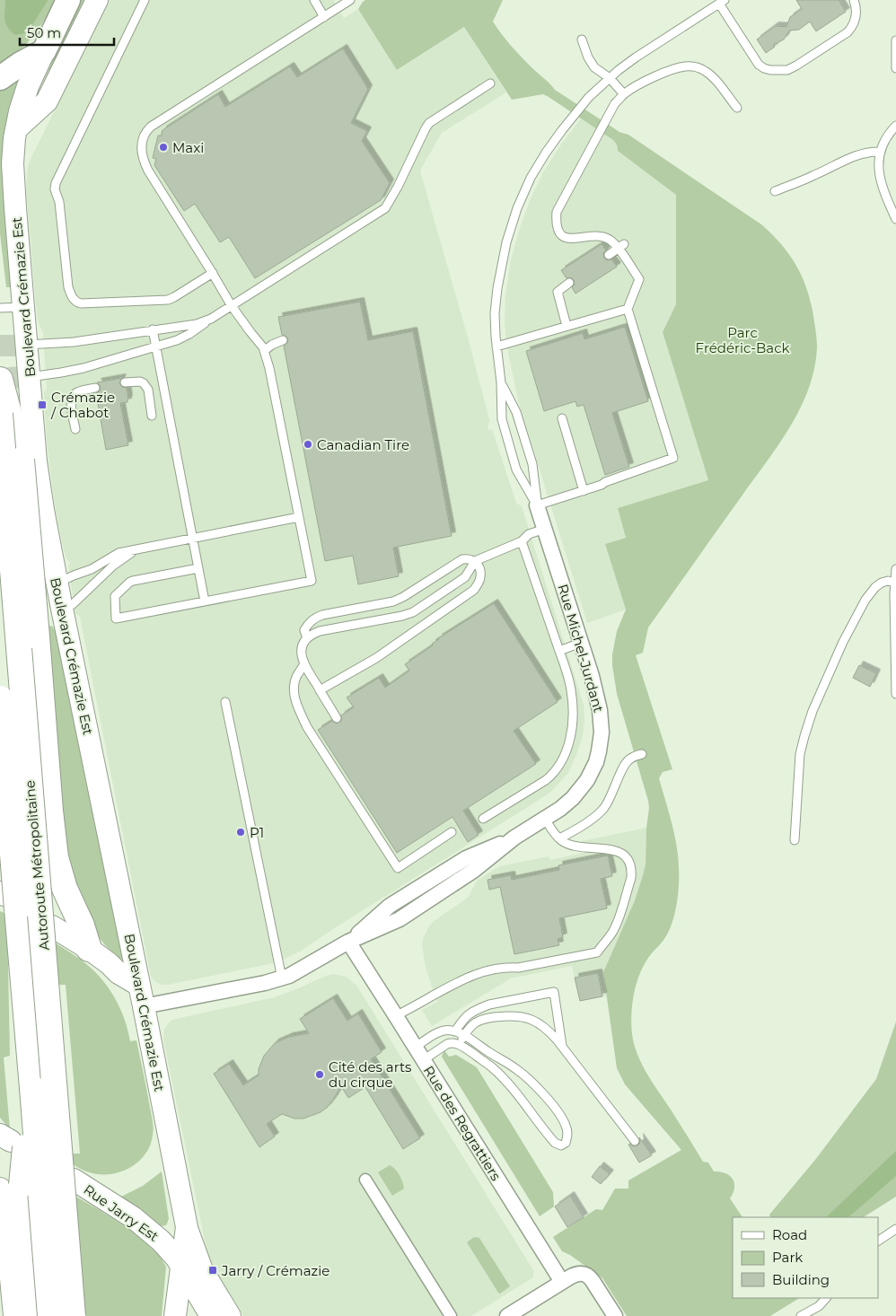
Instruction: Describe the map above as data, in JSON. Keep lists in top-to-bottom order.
{
  "streets": {
    "highway": ["Autoroute Métropolitaine"],
    "main road": ["Boulevard Crémazie Est", "Rue Jarry Est"],
    "street": ["Rue Michel-Jurdant", "Rue des Regrattiers"]
  },
  "crossings": [
    ["Boulevard Crémazie Est", "Rue Michel-Jurdant"],
    ["Boulevard Crémazie Est", "Rue Jarry Est"],
    ["Rue Michel-Jurdant", "Rue des Regrattiers"]
  ],
  "parks": ["Parc Frédéric-Back"],
  "places": {
    "other": [
      "Maxi",
      "Canadian Tire",
      "P1",
      "Cité des arts du cirque"
    ],
    "transit": ["Crémazie / Chabot", "Jarry / Crémazie"]
  },
  "legend": ["Road", "Park", "Building"],
  "scale_bar": "50 m"
}
